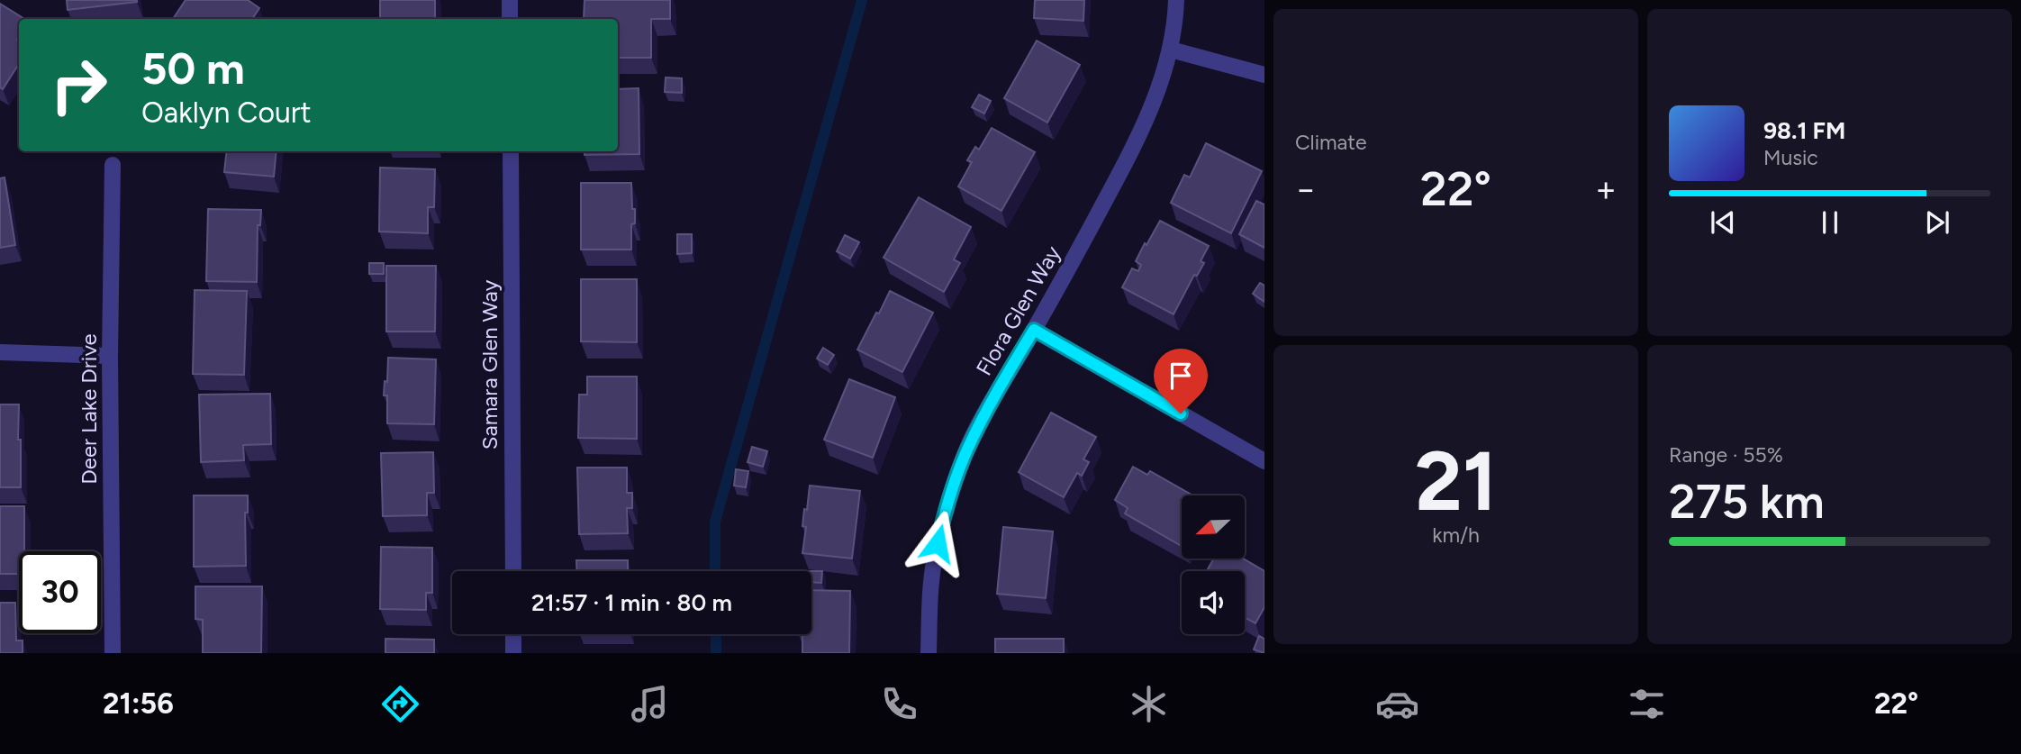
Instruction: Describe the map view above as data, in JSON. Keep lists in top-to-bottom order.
{
  "streets": {
    "street": ["Flora Glen Way", "Samara Glen Way", "Deer Lake Drive"]
  },
  "north": "bottom left",
  "page": {
    "tile": [
      "Climate",
      ["21", "km/h"],
      ["Range · 55%", "275 km"]
    ],
    "turn": ["50 m", "Oaklyn Court"],
    "song": ["98.1 FM", "Music"],
    "heat": ["−", "22°", "+"],
    "limit": "30",
    "trip": "21:57 · 1 min · 80 m",
    "tabs": ["21:56", "22°"]
  }
}
